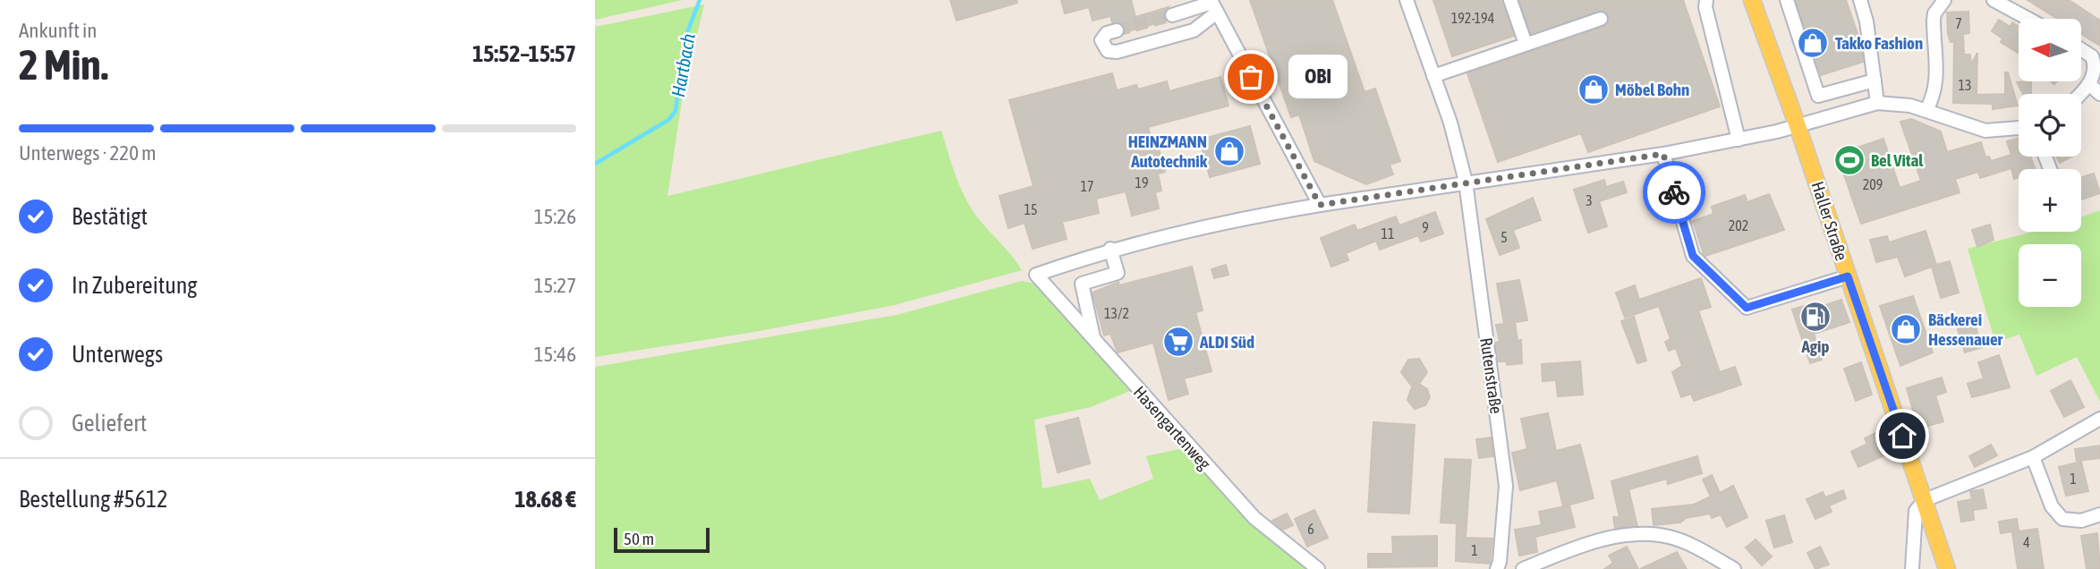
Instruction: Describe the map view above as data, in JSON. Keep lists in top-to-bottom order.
{
  "streets": {
    "main road": ["Haller Straße"],
    "street": ["Rutenstraße", "Hasengartenweg"]
  },
  "water": ["Hartbach"],
  "places": {
    "shop": [
      "Takko Fashion",
      "Möbel Bohn",
      "HEINZMANN Autotechnik",
      "Bäckerei Hessenauer"
    ],
    "other": ["OBI"],
    "sports": ["Bel Vital"],
    "fuel station": ["Agip"],
    "supermarket": ["ALDI Süd"]
  },
  "house_numbers": [
    "192-194",
    "7",
    "13",
    "19",
    "209",
    "17",
    "3",
    "15",
    "202",
    "9",
    "11",
    "5",
    "13/2",
    "1",
    "6",
    "4",
    "1"
  ],
  "scale_bar": "50 m",
  "north": "left",
  "page": {
    "heading": ["2 Min.", "Ankunft in", "15:52–15:57"],
    "panel": ["Bestellung #5612", "18.68 €"],
    "map_buttons": ["+", "−"],
    "bubble": "OBI",
    "bar": "Unterwegs · 220 m",
    "list": [
      ["Bestätigt", "15:26"],
      ["In Zubereitung", "15:27"],
      ["Unterwegs", "15:46"],
      "Geliefert"
    ],
    "scale": "50 m"
  }
}
